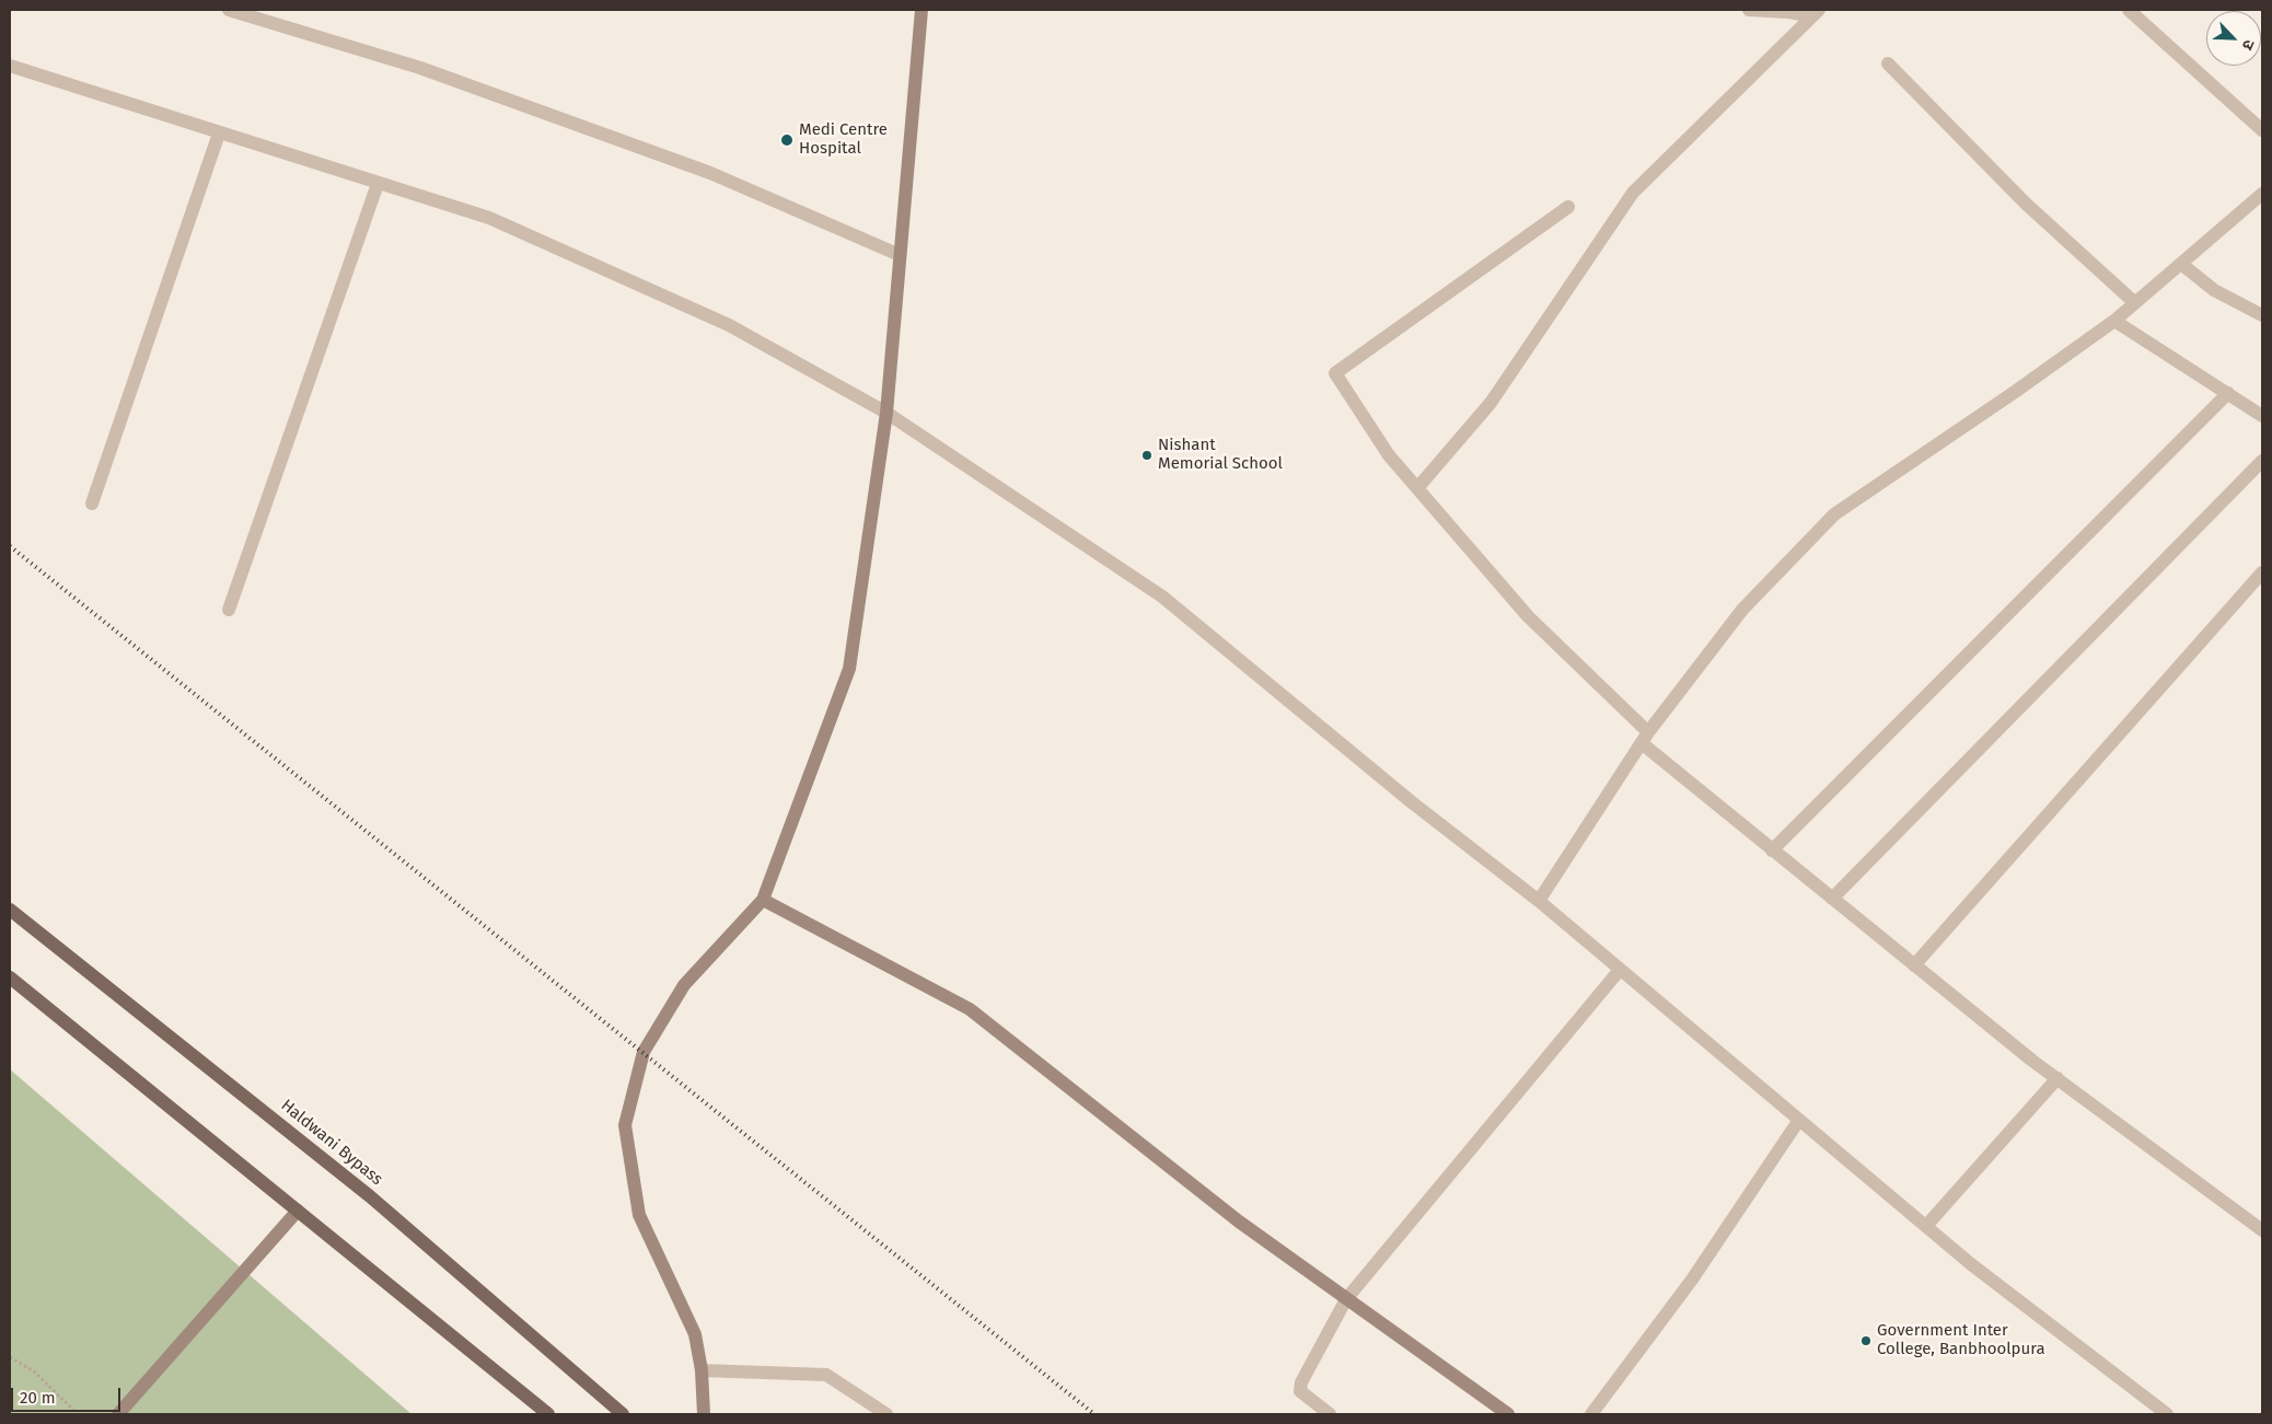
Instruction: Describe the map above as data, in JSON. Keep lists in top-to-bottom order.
{
  "streets": {
    "main road": ["Haldwani Bypass"]
  },
  "places": ["Medi Centre Hospital", "Nishant Memorial School", "Government Inter College, Banbhoolpura"],
  "scale_bar": "20 m",
  "north": "bottom right"
}
